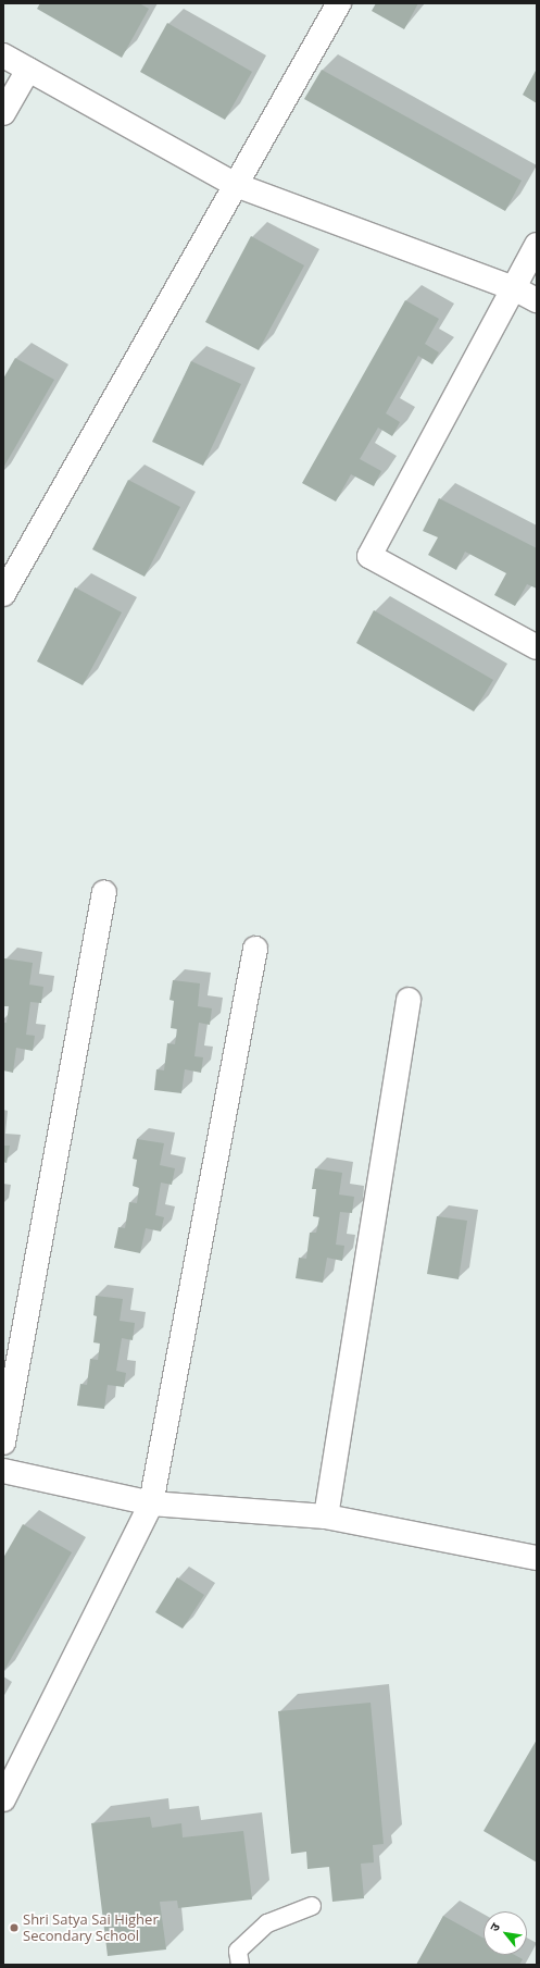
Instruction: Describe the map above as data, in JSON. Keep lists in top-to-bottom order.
{
  "places": ["Shri Satya Sai Higher Secondary School"],
  "north": "top left"
}
